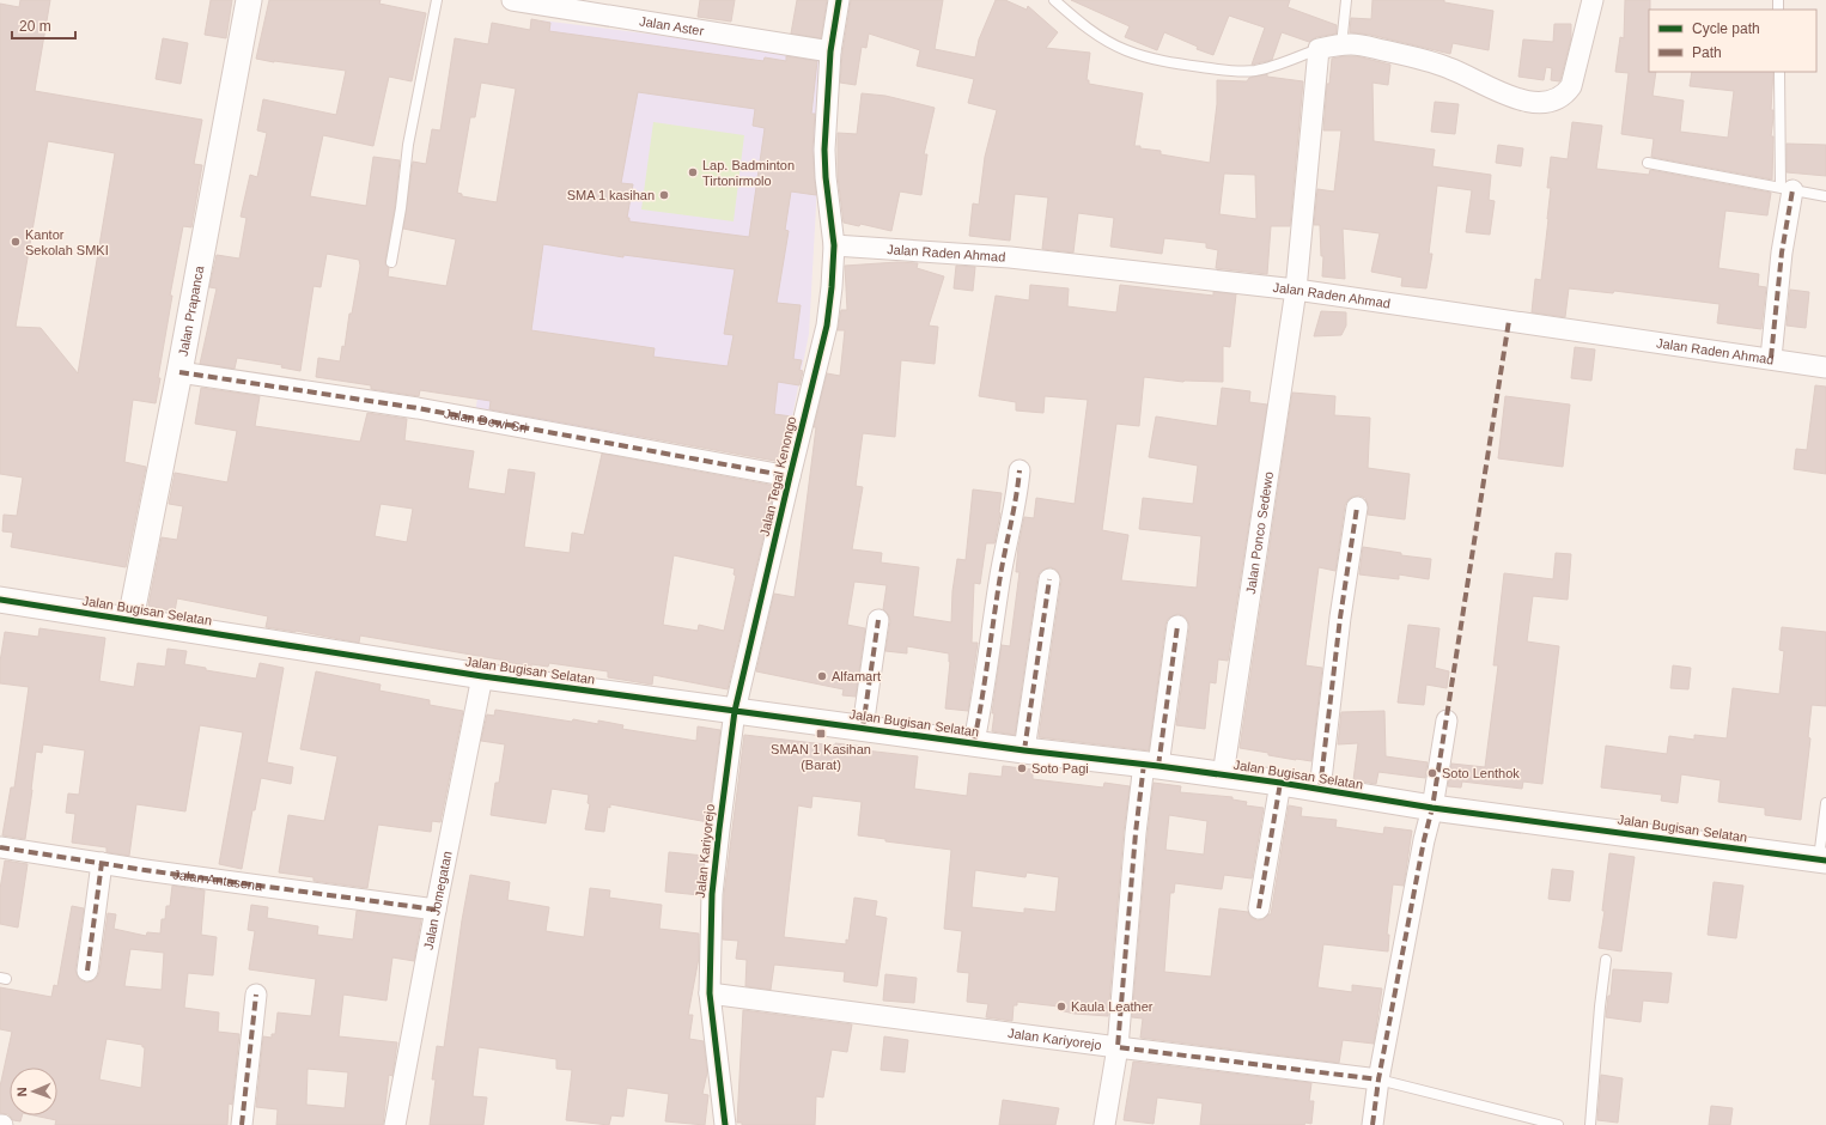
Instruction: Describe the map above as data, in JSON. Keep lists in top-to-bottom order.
{
  "streets": {
    "street": [
      "Jalan Aster",
      "Jalan Raden Ahmad",
      "Jalan Prapanca",
      "Jalan Dewi Sri",
      "Jalan Tegal Kenongo",
      "Jalan Ponco Sedewo",
      "Jalan Bugisan Selatan",
      "Jalan Kariyorejo",
      "Jalan Antasena",
      "Jalan Jomegatan"
    ]
  },
  "crossings": [
    ["Jalan Aster", "Jalan Tegal Kenongo"],
    ["Jalan Raden Ahmad", "Jalan Tegal Kenongo"],
    ["Jalan Raden Ahmad", "Jalan Ponco Sedewo"],
    ["Jalan Prapanca", "Jalan Dewi Sri"],
    ["Jalan Prapanca", "Jalan Bugisan Selatan"],
    ["Jalan Dewi Sri", "Jalan Tegal Kenongo"],
    ["Jalan Tegal Kenongo", "Jalan Bugisan Selatan"],
    ["Jalan Tegal Kenongo", "Jalan Kariyorejo"],
    ["Jalan Ponco Sedewo", "Jalan Bugisan Selatan"],
    ["Jalan Bugisan Selatan", "Jalan Kariyorejo"],
    ["Jalan Bugisan Selatan", "Jalan Jomegatan"],
    ["Jalan Antasena", "Jalan Jomegatan"]
  ],
  "places": {
    "other": [
      "Lap. Badminton Tirtonirmolo",
      "SMA 1 kasihan",
      "Kantor Sekolah SMKI",
      "Alfamart",
      "Soto Pagi",
      "Soto Lenthok",
      "Kaula Leather"
    ],
    "transit": ["SMAN 1 Kasihan (Barat)"]
  },
  "legend": ["Cycle path", "Path"],
  "scale_bar": "20 m",
  "north": "left"
}
